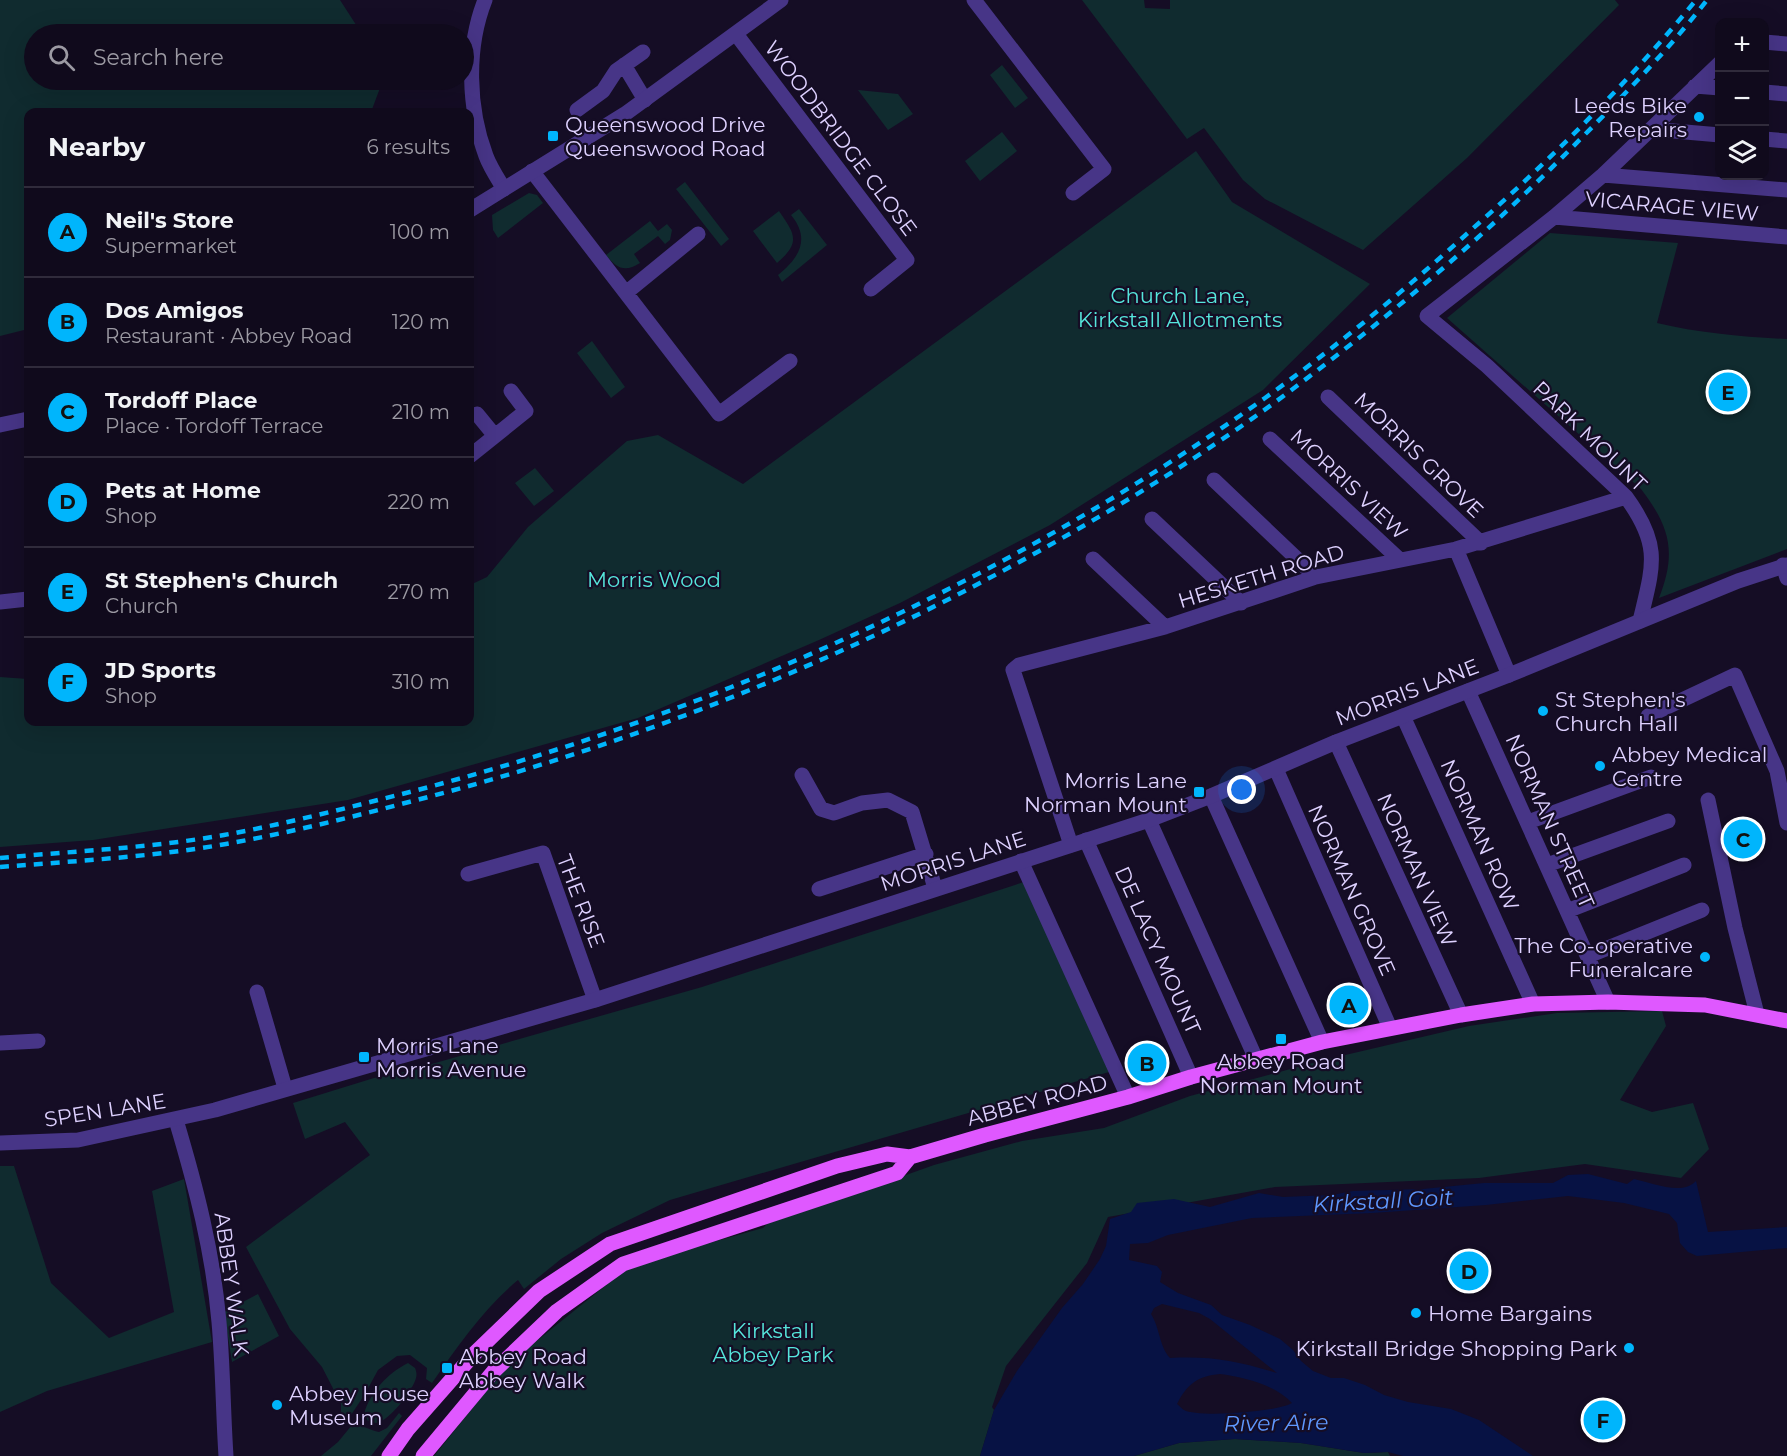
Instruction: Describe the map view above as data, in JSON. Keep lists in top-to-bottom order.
{
  "streets": {
    "main road": ["ABBEY ROAD"],
    "street": [
      "WOODBRIDGE CLOSE",
      "VICARAGE VIEW",
      "PARK MOUNT",
      "MORRIS GROVE",
      "MORRIS VIEW",
      "HESKETH ROAD",
      "MORRIS LANE",
      "NORMAN STREET",
      "NORMAN ROW",
      "NORMAN VIEW",
      "NORMAN GROVE",
      "THE RISE",
      "DE LACY MOUNT",
      "SPEN LANE",
      "ABBEY WALK"
    ]
  },
  "crossings": [
    ["VICARAGE VIEW", "PARK MOUNT"],
    ["PARK MOUNT", "HESKETH ROAD"],
    ["PARK MOUNT", "MORRIS LANE"],
    ["MORRIS GROVE", "HESKETH ROAD"],
    ["MORRIS VIEW", "HESKETH ROAD"],
    ["HESKETH ROAD", "DE LACY MOUNT"],
    ["MORRIS LANE", "NORMAN STREET"],
    ["MORRIS LANE", "NORMAN ROW"],
    ["MORRIS LANE", "NORMAN VIEW"],
    ["MORRIS LANE", "NORMAN GROVE"],
    ["MORRIS LANE", "THE RISE"],
    ["MORRIS LANE", "DE LACY MOUNT"],
    ["MORRIS LANE", "SPEN LANE"],
    ["NORMAN STREET", "ABBEY ROAD"],
    ["NORMAN ROW", "ABBEY ROAD"],
    ["NORMAN VIEW", "ABBEY ROAD"],
    ["NORMAN GROVE", "ABBEY ROAD"],
    ["DE LACY MOUNT", "ABBEY ROAD"],
    ["SPEN LANE", "ABBEY WALK"]
  ],
  "water": ["Kirkstall Goit", "River Aire"],
  "parks": ["Church Lane, Kirkstall Allotments", "Morris Wood", "Kirkstall Abbey Park"],
  "places": {
    "other": [
      "Leeds Bike Repairs",
      "St Stephen's Church Hall",
      "Abbey Medical Centre",
      "The Co-operative Funeralcare",
      "Home Bargains",
      "Kirkstall Bridge Shopping Park",
      "Abbey House Museum"
    ],
    "transit": [
      "Queenswood Drive Queenswood Road",
      "Morris Lane Norman Mount",
      "Abbey Road Norman Mount",
      "Morris Lane Morris Avenue",
      "Abbey Road Abbey Walk"
    ]
  },
  "page": {
    "map_buttons": ["+", "−"],
    "search": "Search here",
    "heading": ["Nearby", "6 results"],
    "list": [
      {
        "mark": "A",
        "name": "Neil's Store",
        "note": "Supermarket",
        "value": "100 m"
      },
      {
        "mark": "B",
        "name": "Dos Amigos",
        "note": "Restaurant · Abbey Road",
        "value": "120 m"
      },
      {
        "mark": "C",
        "name": "Tordoff Place",
        "note": "Place · Tordoff Terrace",
        "value": "210 m"
      },
      {
        "mark": "D",
        "name": "Pets at Home",
        "note": "Shop",
        "value": "220 m"
      },
      {
        "mark": "E",
        "name": "St Stephen's Church",
        "note": "Church",
        "value": "270 m"
      },
      {
        "mark": "F",
        "name": "JD Sports",
        "note": "Shop",
        "value": "310 m"
      }
    ],
    "pins": [
      "E",
      "C",
      "A",
      "B",
      "D",
      "F"
    ]
  }
}
